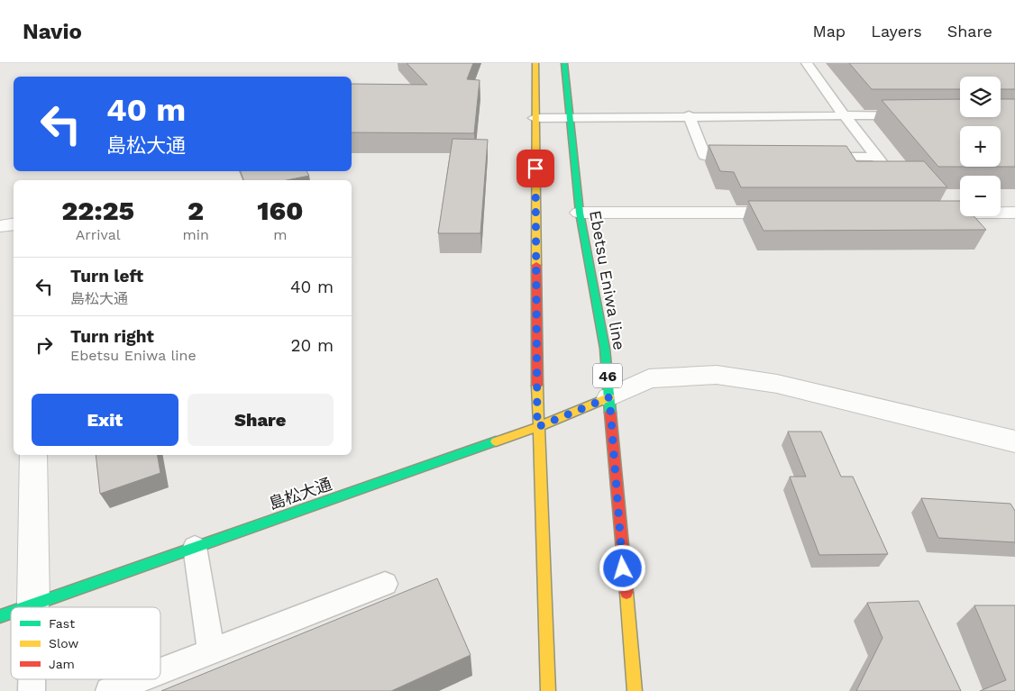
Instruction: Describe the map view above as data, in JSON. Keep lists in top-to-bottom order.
{
  "streets": {
    "main road": ["Ebetsu Eniwa line", "46", "島松大通"]
  },
  "crossings": [
    ["Ebetsu Eniwa line", "島松大通"]
  ],
  "legend": ["Fast", "Slow", "Jam"],
  "page": {
    "header": "Navio",
    "nav": ["Map", "Layers", "Share"],
    "map_buttons": ["+", "−"],
    "turn": ["40 m", "島松大通"],
    "eta": [
      "22:25",
      "Arrival",
      "2",
      "min",
      "160",
      "m"
    ],
    "list": [
      {
        "name": "Turn left",
        "note": "島松大通",
        "value": "40 m"
      },
      {
        "name": "Turn right",
        "note": "Ebetsu Eniwa line",
        "value": "20 m"
      }
    ],
    "buttons": ["Exit", "Share"]
  }
}
